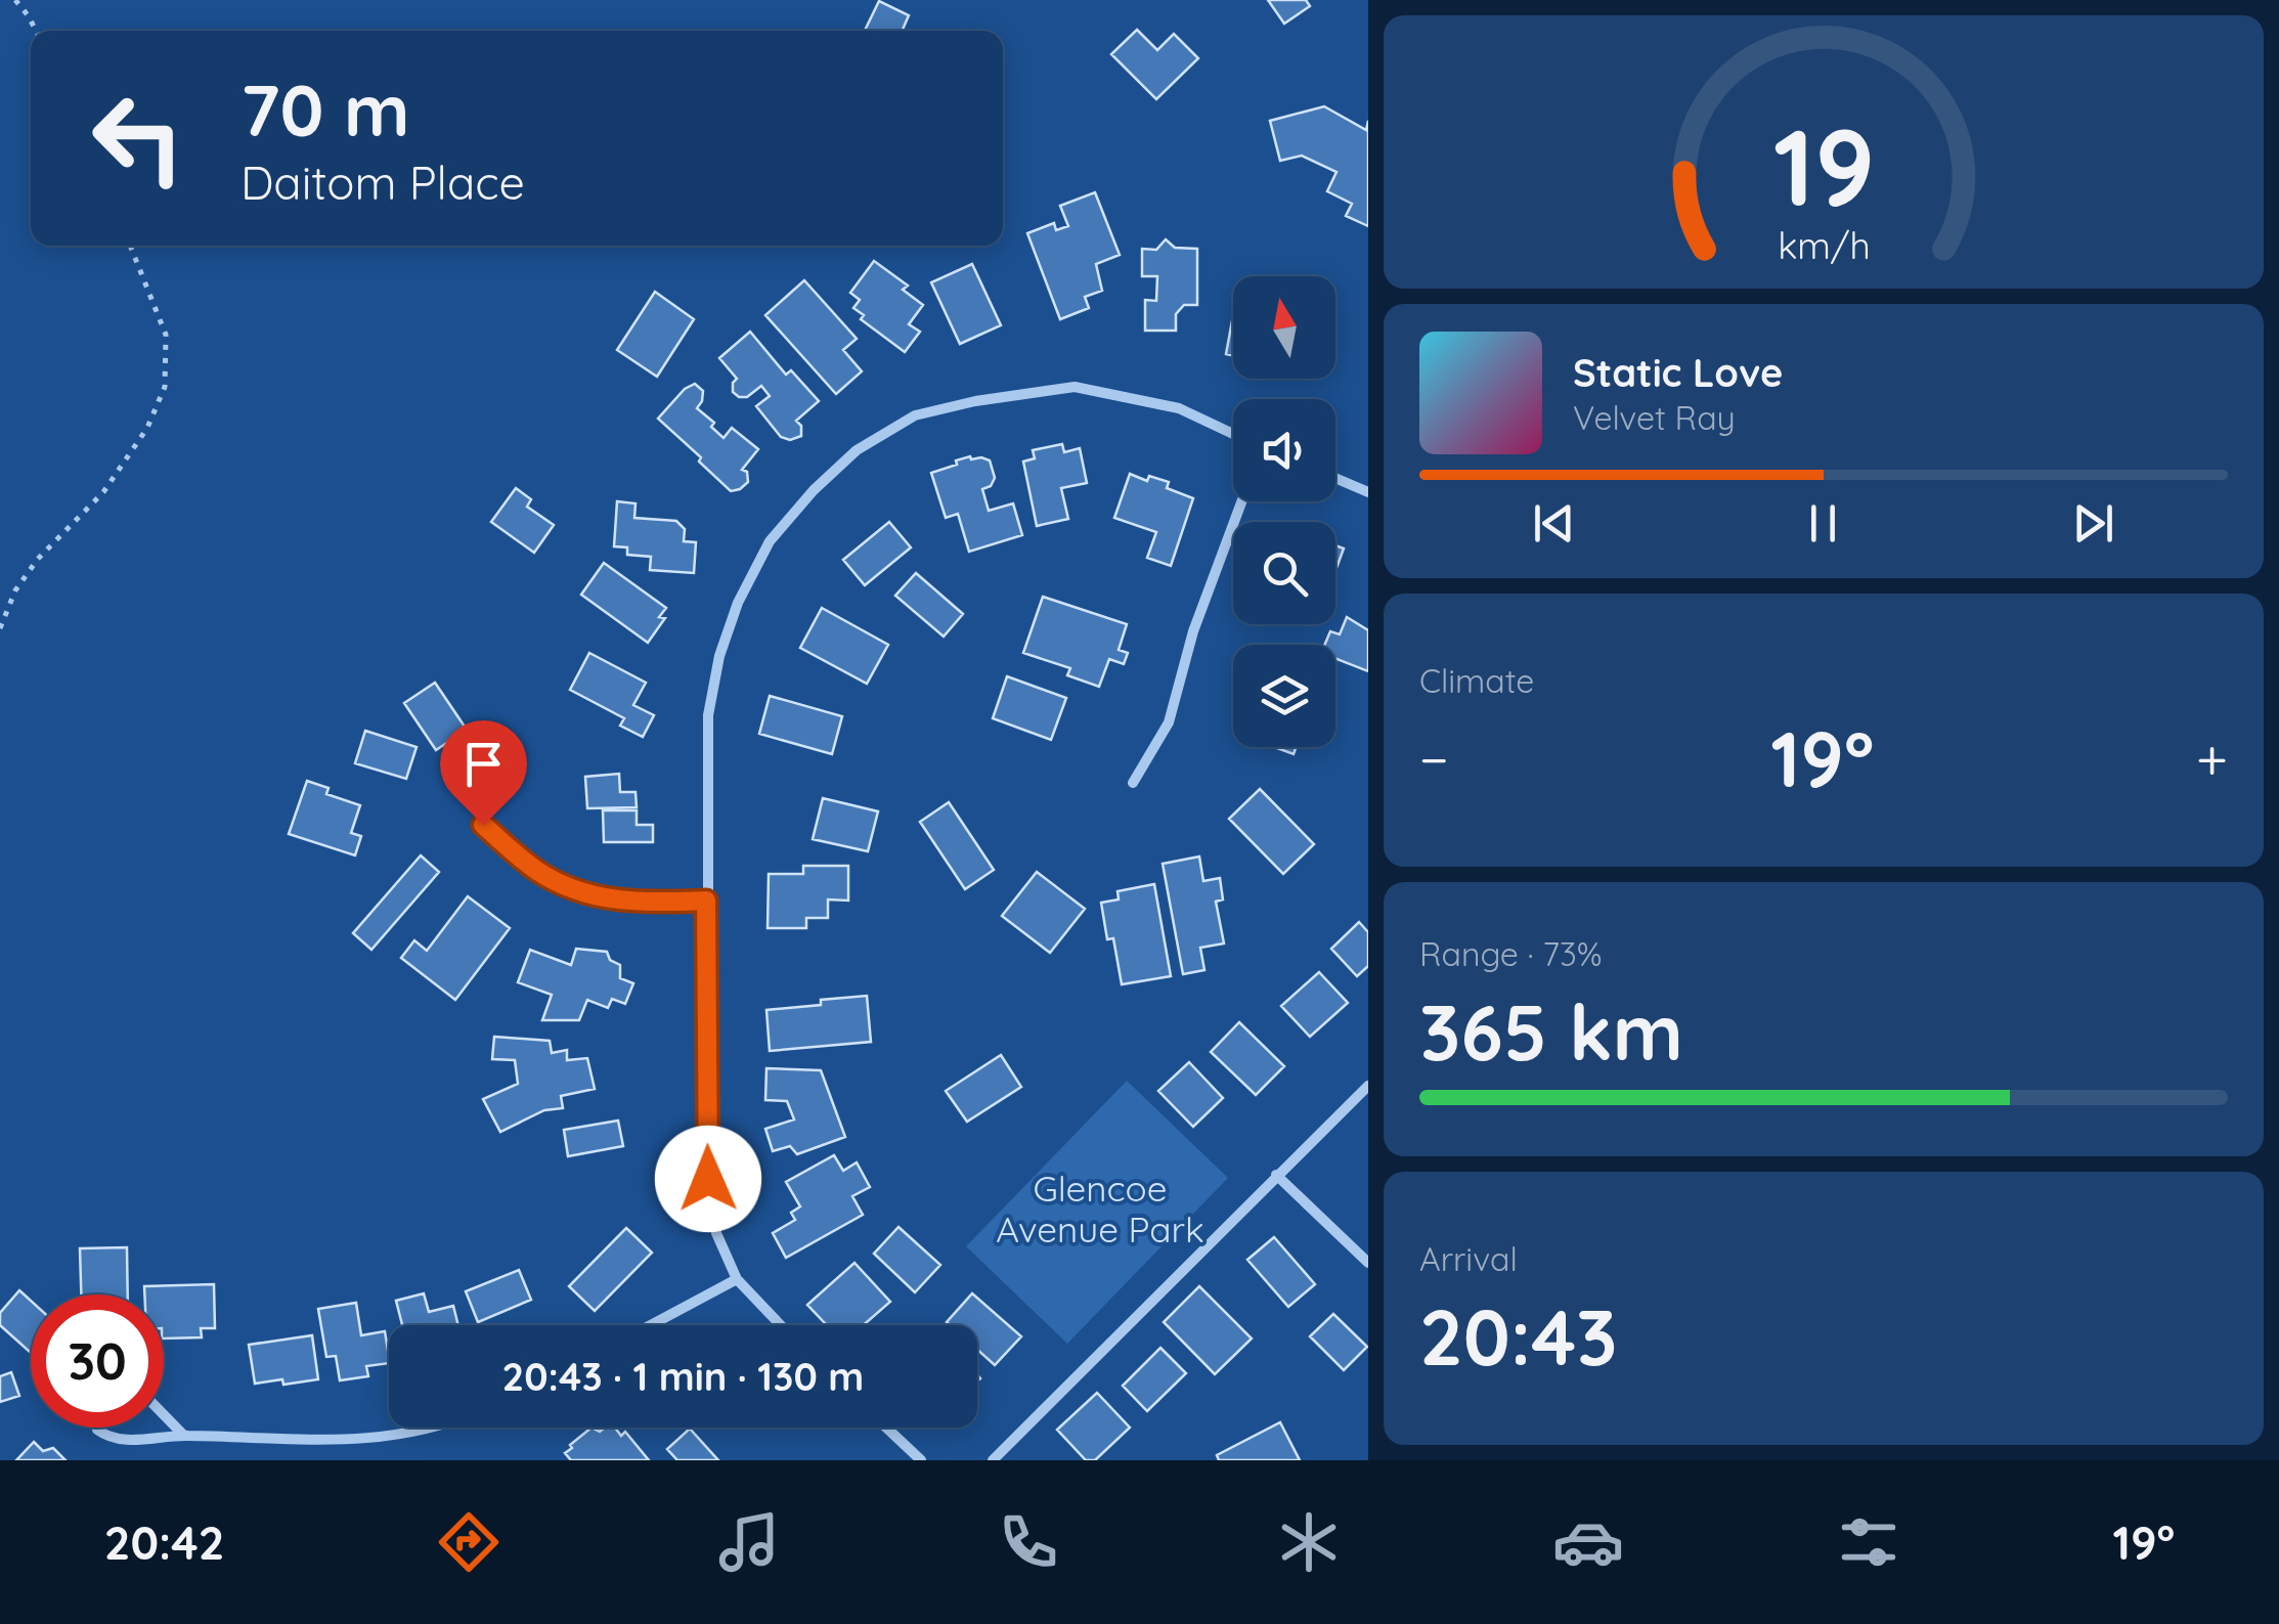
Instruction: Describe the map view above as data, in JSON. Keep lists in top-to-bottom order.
{
  "parks": ["Glencoe Avenue Park"],
  "north": "top",
  "page": {
    "turn": ["70 m", "Daitom Place"],
    "song": ["Static Love", "Velvet Ray"],
    "tile": [
      "Climate",
      ["Range · 73%", "365 km"],
      ["Arrival", "20:43"]
    ],
    "heat": ["−", "19°", "+"],
    "limit": "30",
    "trip": "20:43 · 1 min · 130 m",
    "tabs": ["20:42", "19°"],
    "gauge": ["19", "km/h"]
  }
}
